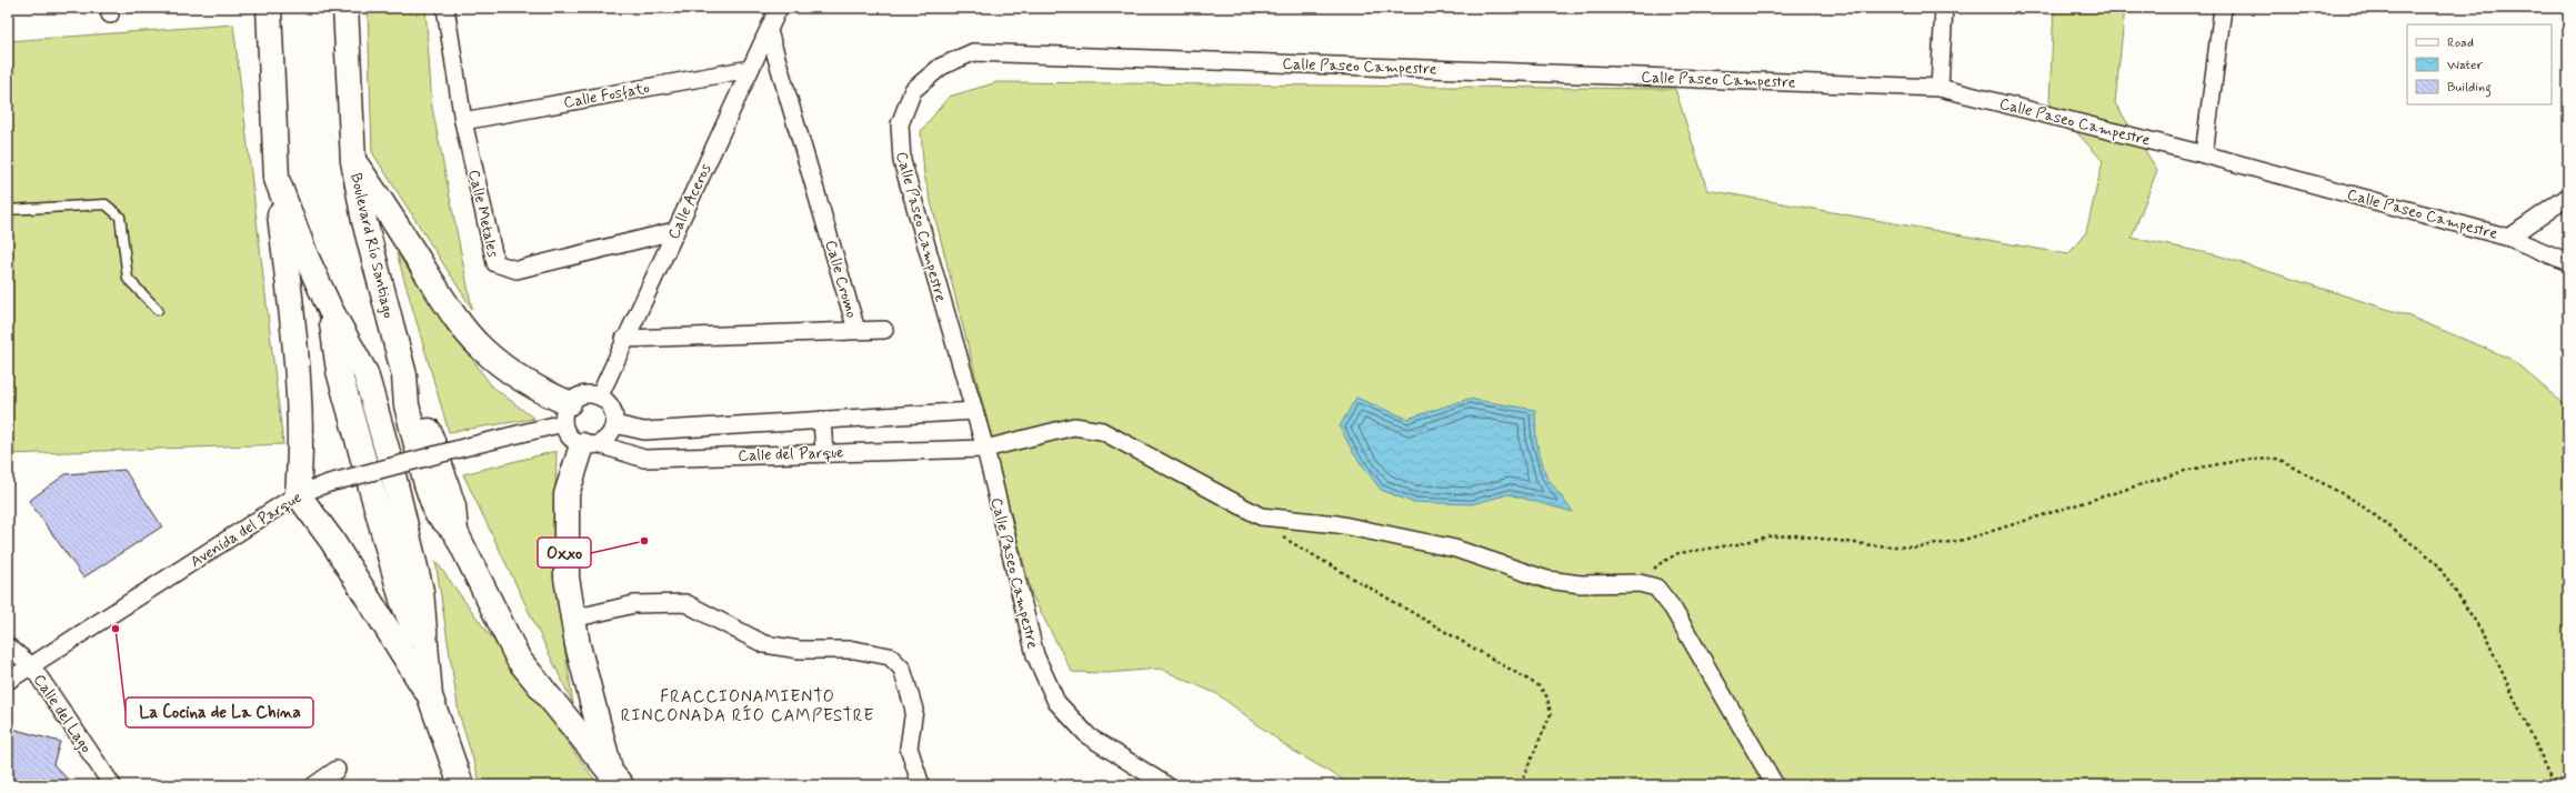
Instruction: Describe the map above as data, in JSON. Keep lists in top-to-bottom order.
{
  "streets": {
    "main road": ["Boulevard Río Santiago"],
    "street": [
      "Calle Paseo Campestre",
      "Calle Fosfato",
      "Calle Aceros",
      "Calle Metales",
      "Calle Cromo",
      "Calle del Parque",
      "Avenida del Parque",
      "Calle del Lago"
    ]
  },
  "crossings": [
    ["Calle Paseo Campestre", "Calle del Parque"],
    ["Calle Fosfato", "Calle Aceros"],
    ["Calle Fosfato", "Calle Metales"],
    ["Calle Aceros", "Calle Metales"],
    ["Calle Aceros", "Calle Cromo"],
    ["Calle Aceros", "Calle del Parque"],
    ["Calle Aceros", "Avenida del Parque"],
    ["Calle del Parque", "Avenida del Parque"],
    ["Avenida del Parque", "Calle del Lago"]
  ],
  "districts": ["FRACCIONAMIENTO RINCONADA RÍO CAMPESTRE"],
  "places": ["Oxxo", "La Cocina de La China"],
  "legend": ["Road", "Water", "Building"]
}
